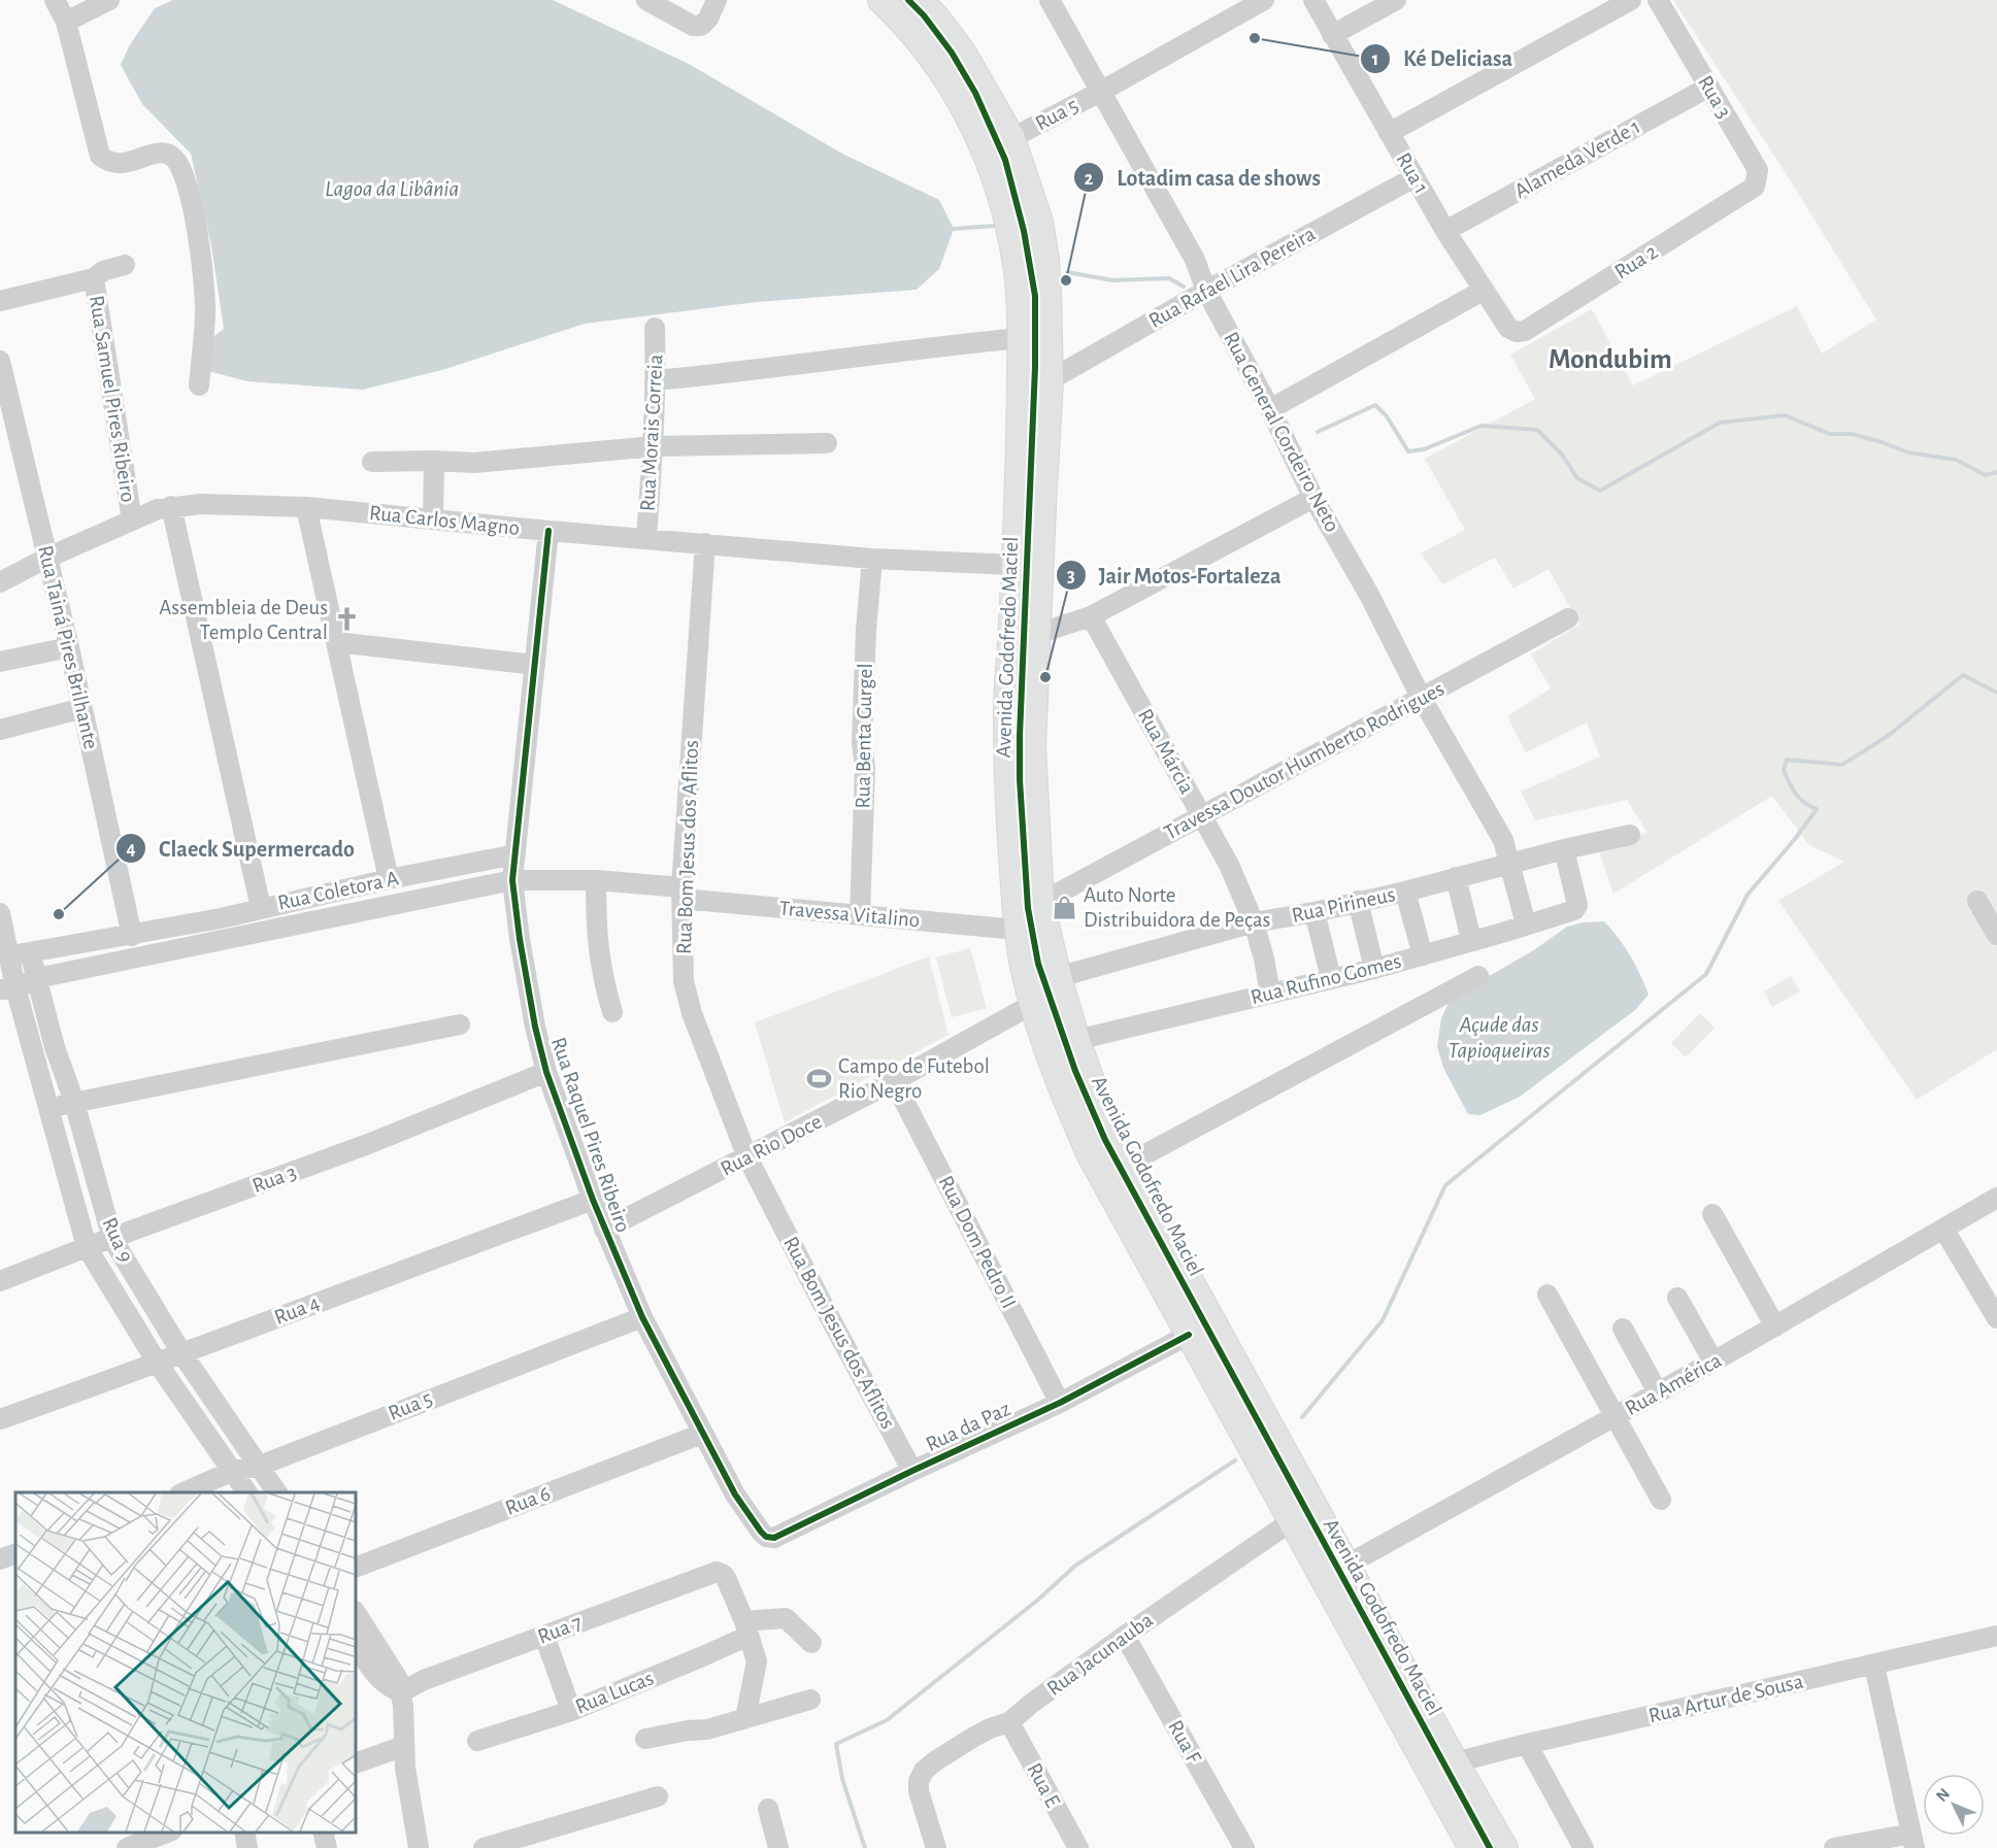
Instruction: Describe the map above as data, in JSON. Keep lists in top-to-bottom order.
{
  "streets": {
    "main road": ["Avenida Godofredo Maciel"],
    "street": [
      "Rua 3",
      "Rua 5",
      "Alameda Verde 1",
      "Rua 1",
      "Rua 2",
      "Rua Rafael Lira Pereira",
      "Rua Samuel Pires Ribeiro",
      "Rua General Cordeiro Neto",
      "Rua Morais Correia",
      "Rua Carlos Magno",
      "Rua Tainá Pires Brilhante",
      "Rua Benta Gurgel",
      "Rua Márcia",
      "Travessa Doutor Humberto Rodrigues",
      "Rua Bom Jesus dos Aflitos",
      "Rua Coletora A",
      "Rua Pirineus",
      "Travessa Vitalino",
      "Rua Rufino Gomes",
      "Rua Raquel Pires Ribeiro",
      "Rua Rio Doce",
      "Rua 9",
      "Rua Dom Pedro II",
      "Rua 4",
      "Rua América",
      "Rua da Paz",
      "Rua 6",
      "Rua 7",
      "Rua Jacunauba",
      "Rua Lucas",
      "Rua Artur de Sousa",
      "Rua F",
      "Rua E"
    ]
  },
  "crossings": [
    ["Rua 3", "Alameda Verde 1"],
    ["Rua 3", "Rua 2"],
    ["Rua 3", "Rua Raquel Pires Ribeiro"],
    ["Rua 3", "Rua 9"],
    ["Rua 5", "Rua General Cordeiro Neto"],
    ["Rua 5", "Avenida Godofredo Maciel"],
    ["Rua 5", "Rua Raquel Pires Ribeiro"],
    ["Rua 5", "Rua 9"],
    ["Alameda Verde 1", "Rua 1"],
    ["Rua 1", "Rua 2"],
    ["Rua 1", "Rua Rafael Lira Pereira"],
    ["Rua Rafael Lira Pereira", "Rua General Cordeiro Neto"],
    ["Rua Rafael Lira Pereira", "Avenida Godofredo Maciel"],
    ["Rua Samuel Pires Ribeiro", "Rua Carlos Magno"],
    ["Rua General Cordeiro Neto", "Travessa Doutor Humberto Rodrigues"],
    ["Rua General Cordeiro Neto", "Rua Pirineus"],
    ["Rua General Cordeiro Neto", "Rua Rufino Gomes"],
    ["Rua Morais Correia", "Rua Carlos Magno"],
    ["Rua Carlos Magno", "Rua Tainá Pires Brilhante"],
    ["Rua Carlos Magno", "Avenida Godofredo Maciel"],
    ["Rua Carlos Magno", "Rua Benta Gurgel"],
    ["Rua Carlos Magno", "Rua Bom Jesus dos Aflitos"],
    ["Rua Carlos Magno", "Rua Raquel Pires Ribeiro"],
    ["Rua Tainá Pires Brilhante", "Rua Coletora A"],
    ["Avenida Godofredo Maciel", "Travessa Doutor Humberto Rodrigues"],
    ["Avenida Godofredo Maciel", "Rua Pirineus"],
    ["Avenida Godofredo Maciel", "Travessa Vitalino"],
    ["Avenida Godofredo Maciel", "Rua Rufino Gomes"],
    ["Avenida Godofredo Maciel", "Rua Rio Doce"],
    ["Avenida Godofredo Maciel", "Rua América"],
    ["Avenida Godofredo Maciel", "Rua da Paz"],
    ["Avenida Godofredo Maciel", "Rua Jacunauba"],
    ["Avenida Godofredo Maciel", "Rua Artur de Sousa"],
    ["Rua Benta Gurgel", "Travessa Vitalino"],
    ["Rua Márcia", "Travessa Doutor Humberto Rodrigues"],
    ["Rua Márcia", "Rua Pirineus"],
    ["Rua Márcia", "Rua Rufino Gomes"],
    ["Rua Bom Jesus dos Aflitos", "Travessa Vitalino"],
    ["Rua Bom Jesus dos Aflitos", "Rua Rio Doce"],
    ["Rua Bom Jesus dos Aflitos", "Rua da Paz"],
    ["Rua Coletora A", "Travessa Vitalino"],
    ["Rua Coletora A", "Rua Raquel Pires Ribeiro"],
    ["Rua Coletora A", "Rua 9"],
    ["Rua Pirineus", "Rua Rufino Gomes"],
    ["Travessa Vitalino", "Rua Raquel Pires Ribeiro"],
    ["Rua Raquel Pires Ribeiro", "Rua Rio Doce"],
    ["Rua Raquel Pires Ribeiro", "Rua 4"],
    ["Rua Raquel Pires Ribeiro", "Rua da Paz"],
    ["Rua Raquel Pires Ribeiro", "Rua 6"],
    ["Rua Rio Doce", "Rua Dom Pedro II"],
    ["Rua 9", "Rua 4"],
    ["Rua Dom Pedro II", "Rua da Paz"],
    ["Rua 7", "Rua Lucas"],
    ["Rua Jacunauba", "Rua F"],
    ["Rua Jacunauba", "Rua E"]
  ],
  "districts": ["Mondubim"],
  "water": ["Lagoa da Libânia", "Açude das Tapioqueiras"],
  "places": {
    "other": [
      "Ké Deliciasa",
      "Lotadim casa de shows",
      "Jair Motos-Fortaleza",
      "Claeck Supermercado"
    ],
    "church": ["Assembleia de Deus Templo Central"],
    "shop": ["Auto Norte Distribuidora de Peças"],
    "sports": ["Campo de Futebol Rio Negro"]
  },
  "north": "top left"
}
